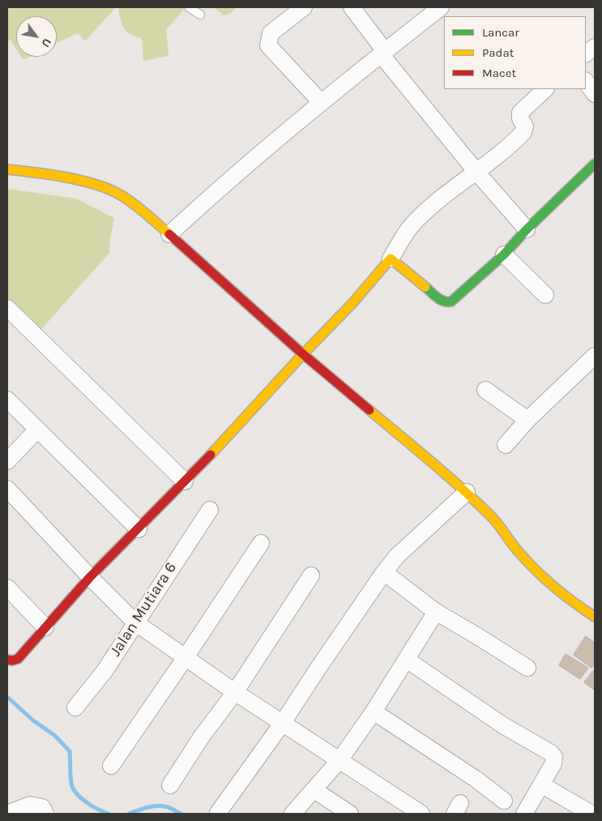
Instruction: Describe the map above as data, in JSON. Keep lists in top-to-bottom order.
{
  "streets": {
    "street": ["Jalan Mutiara 6"]
  },
  "legend": ["Lancar", "Padat", "Macet"],
  "north": "bottom right"
}
